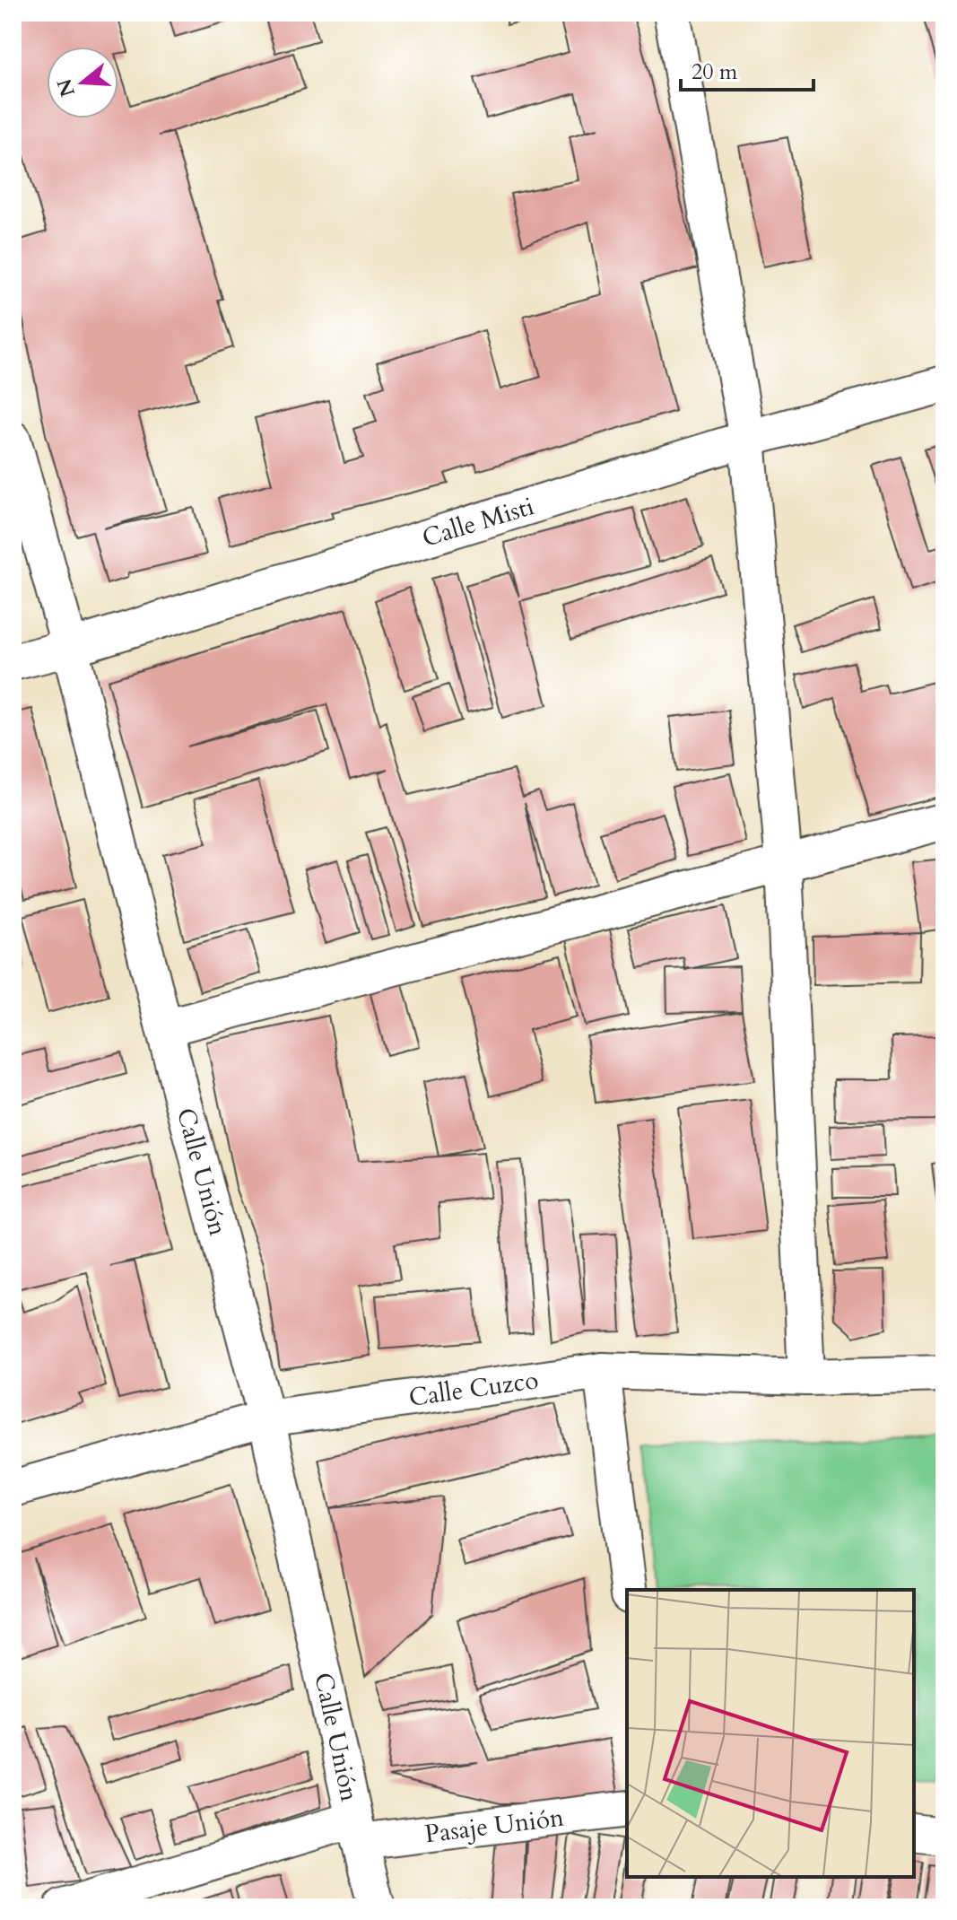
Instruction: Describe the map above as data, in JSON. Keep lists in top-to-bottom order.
{
  "streets": {
    "street": [
      "Calle Misti",
      "Calle Unión",
      "Calle Cuzco",
      "Pasaje Unión"
    ]
  },
  "crossings": [
    ["Calle Misti", "Calle Unión"],
    ["Calle Unión", "Calle Cuzco"],
    ["Calle Unión", "Pasaje Unión"]
  ],
  "scale_bar": "20 m",
  "north": "left"
}
